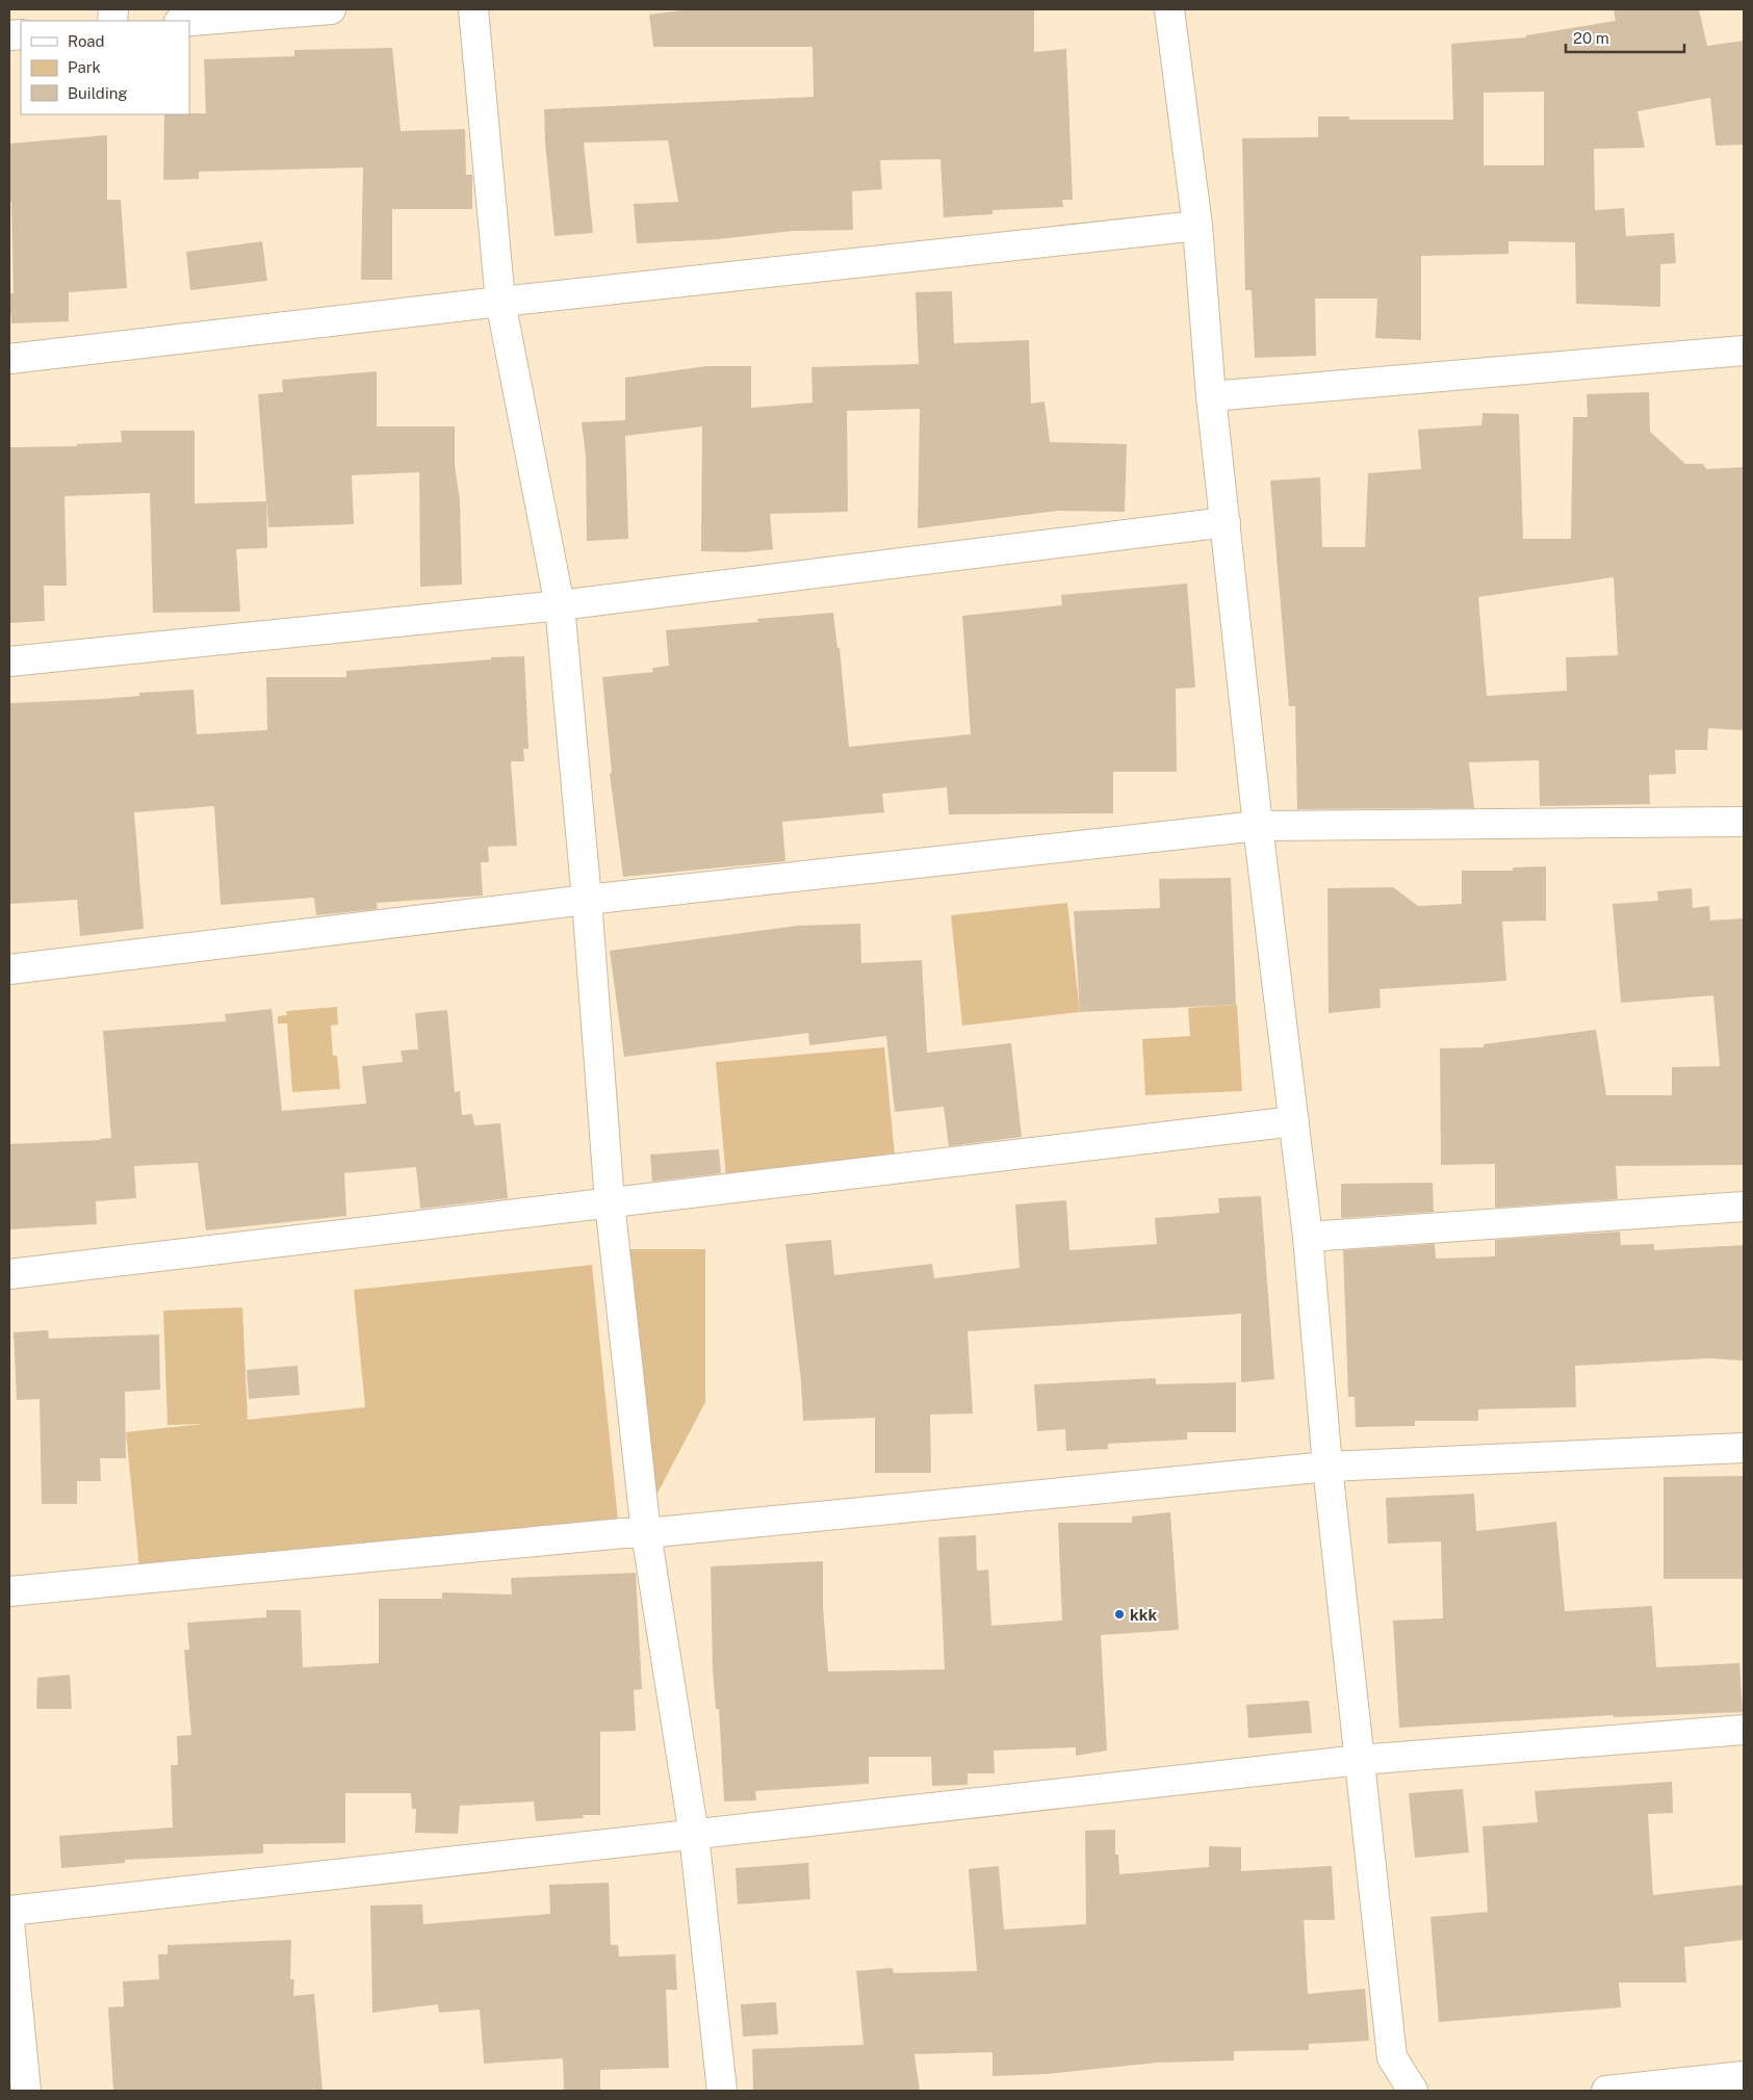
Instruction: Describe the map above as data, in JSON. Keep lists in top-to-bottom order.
{
  "places": ["kkk"],
  "legend": ["Road", "Park", "Building"],
  "scale_bar": "20 m"
}
